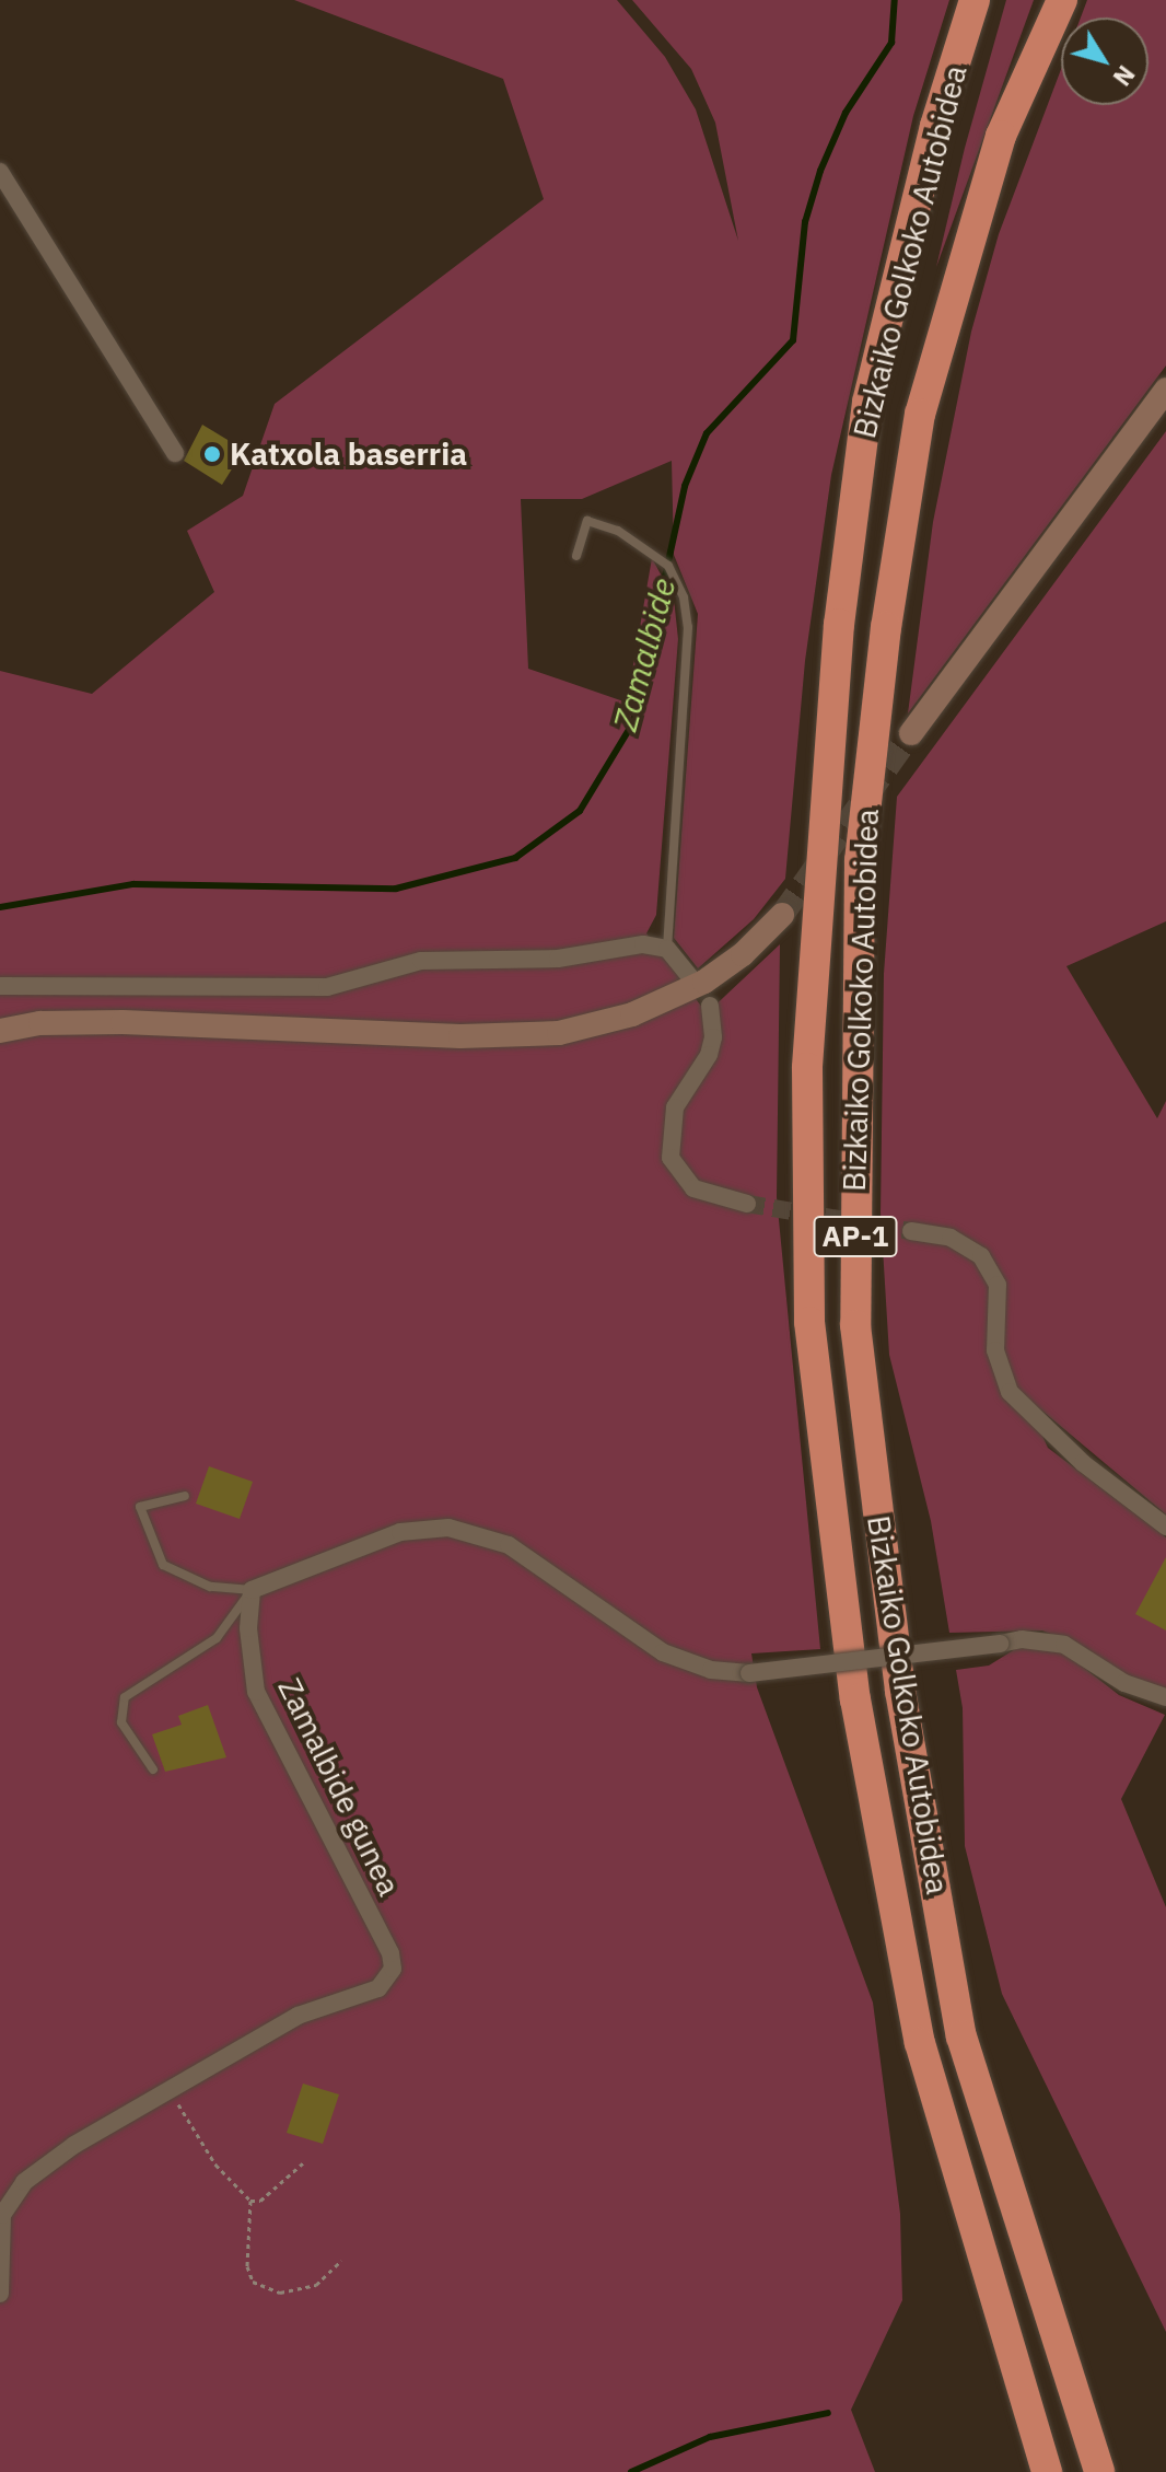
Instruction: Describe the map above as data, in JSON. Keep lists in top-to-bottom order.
{
  "streets": {
    "highway": ["Bizkaiko Golkoko Autobidea", "AP-1"],
    "street": ["Zamalbide gunea"]
  },
  "water": ["Zamalbide"],
  "places": ["Katxola baserria"],
  "north": "bottom right"
}
